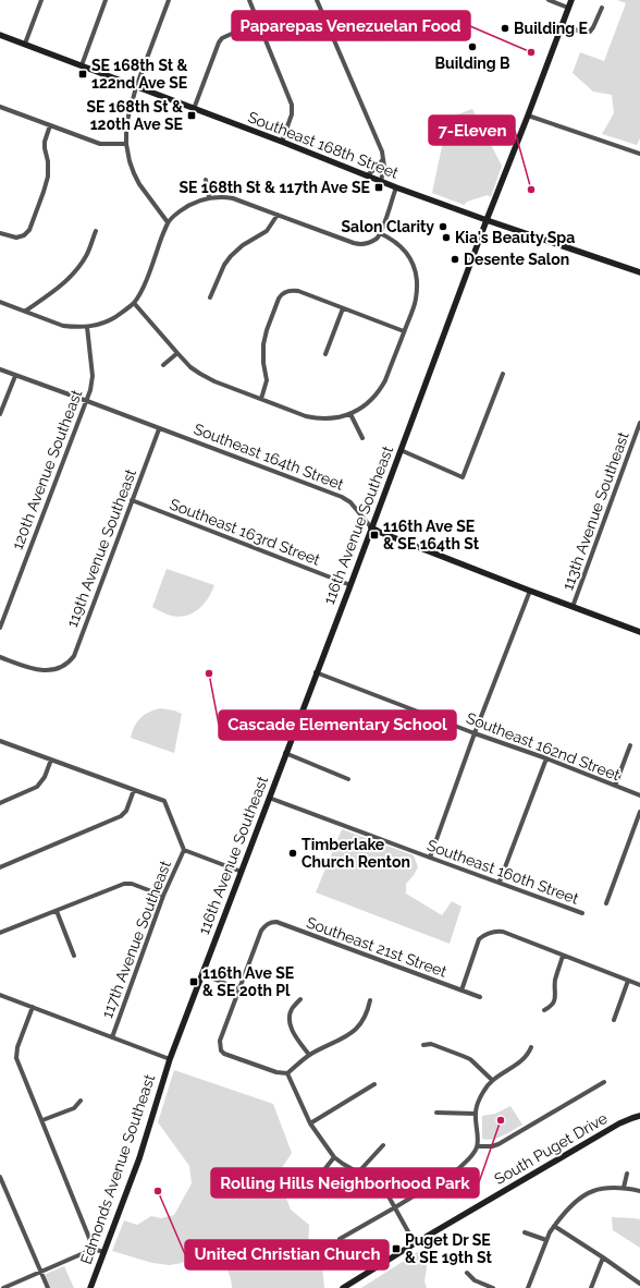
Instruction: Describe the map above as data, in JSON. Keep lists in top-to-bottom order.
{
  "streets": {
    "street": [
      "Southeast 168th Street",
      "Southeast 164th Street",
      "120th Avenue Southeast",
      "113th Avenue Southeast",
      "116th Avenue Southeast",
      "Southeast 163rd Street",
      "119th Avenue Southeast",
      "Southeast 162nd Street",
      "Southeast 160th Street",
      "117th Avenue Southeast",
      "Southeast 21st Street",
      "South Puget Drive",
      "Edmonds Avenue Southeast"
    ]
  },
  "crossings": [
    ["Southeast 168th Street", "116th Avenue Southeast"],
    ["Southeast 164th Street", "120th Avenue Southeast"],
    ["Southeast 164th Street", "113th Avenue Southeast"],
    ["Southeast 164th Street", "116th Avenue Southeast"],
    ["Southeast 164th Street", "119th Avenue Southeast"],
    ["116th Avenue Southeast", "Southeast 163rd Street"],
    ["116th Avenue Southeast", "Southeast 162nd Street"],
    ["116th Avenue Southeast", "Southeast 160th Street"],
    ["116th Avenue Southeast", "Edmonds Avenue Southeast"],
    ["Southeast 163rd Street", "119th Avenue Southeast"]
  ],
  "places": {
    "other": [
      "Building E",
      "Building B",
      "Paparepas Venezuelan Food",
      "7-Eleven",
      "Salon Clarity",
      "Kia's Beauty Spa",
      "Desente Salon",
      "Cascade Elementary School",
      "Timberlake Church Renton",
      "Rolling Hills Neighborhood Park",
      "United Christian Church"
    ],
    "transit": [
      "SE 168th St & 122nd Ave SE",
      "SE 168th St & 120th Ave SE",
      "SE 168th St & 117th Ave SE",
      "116th Ave SE & SE 164th St",
      "116th Ave SE & SE 20th Pl",
      "Puget Dr SE & SE 19th St"
    ]
  }
}
